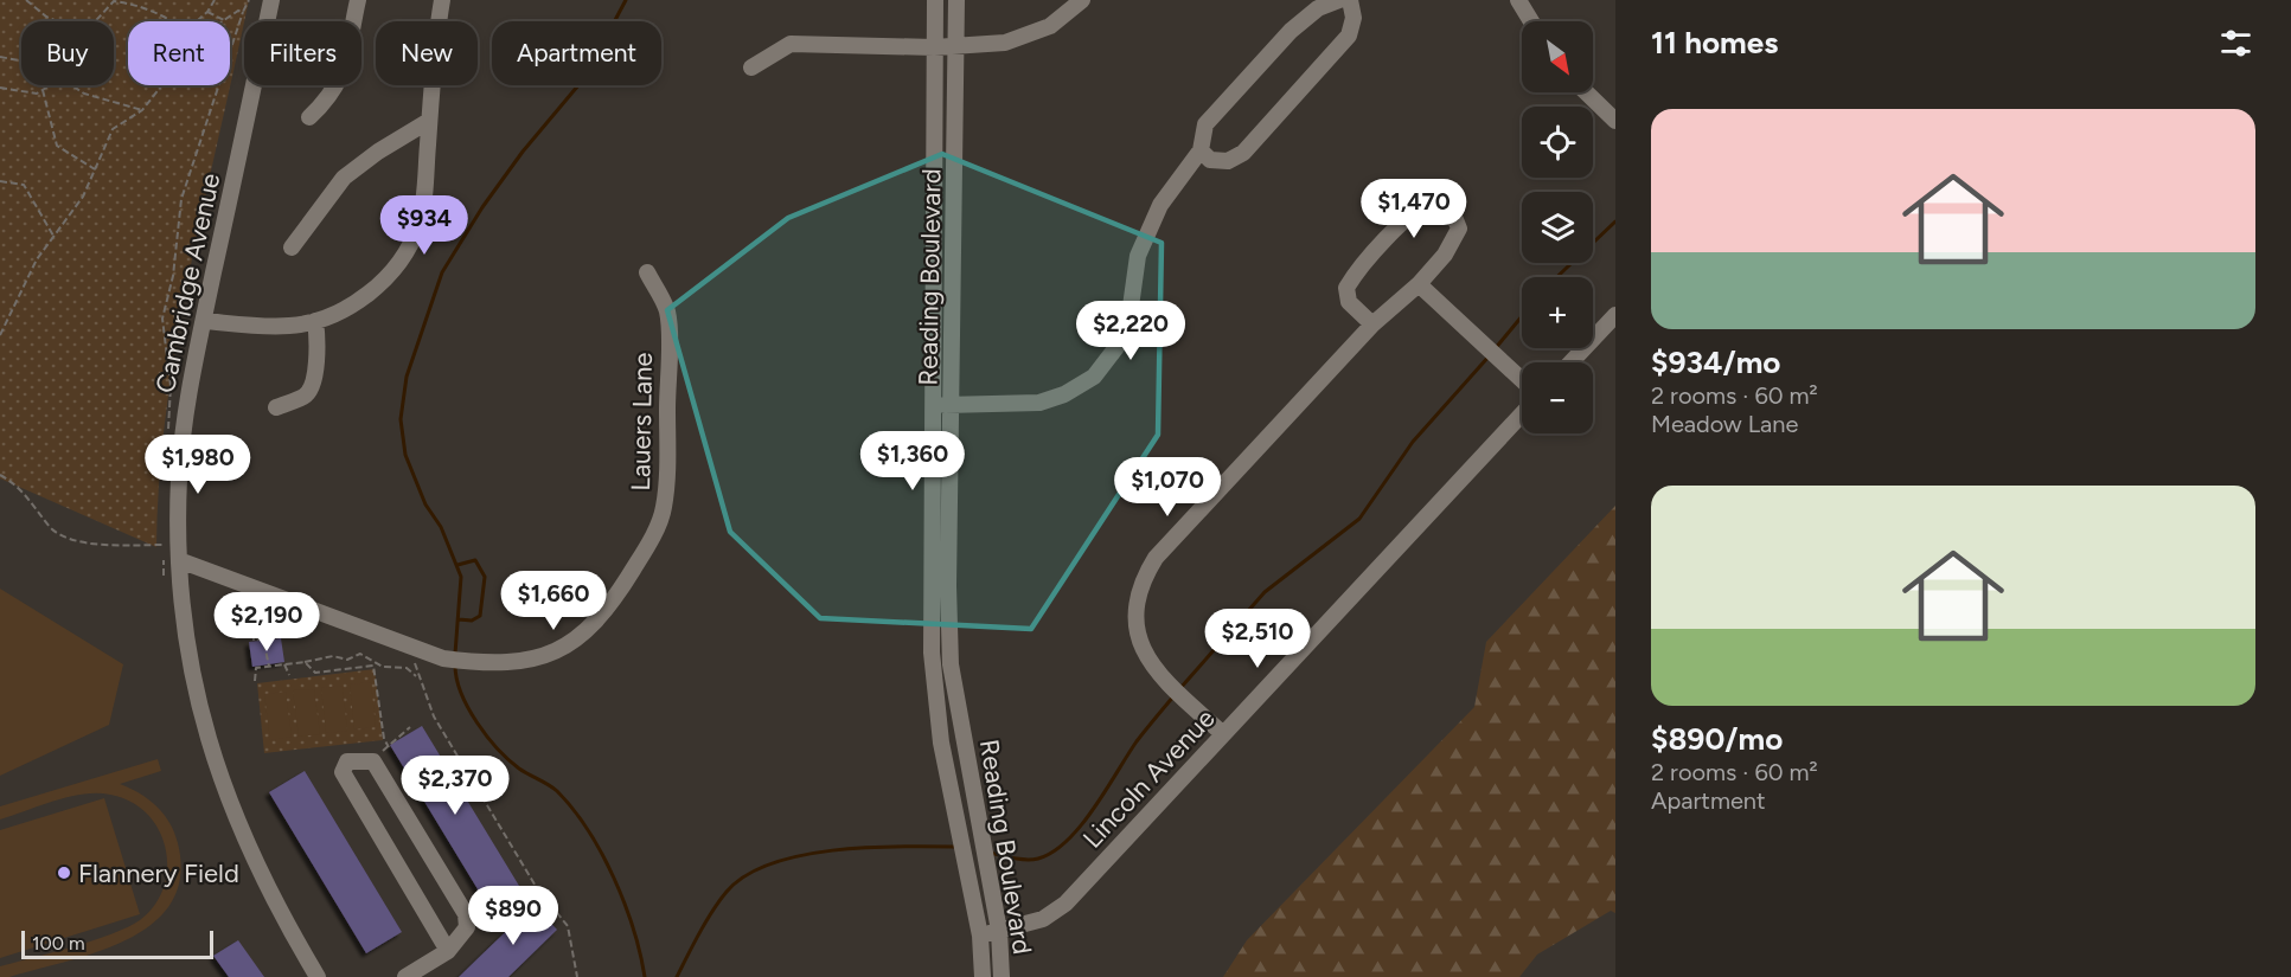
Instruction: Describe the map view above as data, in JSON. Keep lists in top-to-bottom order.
{
  "streets": {
    "street": [
      "Reading Boulevard",
      "Cambridge Avenue",
      "Lauers Lane",
      "Lincoln Avenue"
    ]
  },
  "crossings": [
    ["Reading Boulevard", "Lincoln Avenue"],
    ["Cambridge Avenue", "Lauers Lane"]
  ],
  "places": ["Flannery Field"],
  "scale_bar": "100 m",
  "north": "bottom right",
  "page": {
    "heading": "11 homes",
    "map_buttons": ["+", "−"],
    "chip": [
      "Buy",
      "Rent",
      "Filters",
      "New",
      "Apartment"
    ],
    "list": [
      {
        "name": "$934/mo",
        "note": "2 rooms · 60 m² · Meadow Lane"
      },
      {
        "name": "$890/mo",
        "note": "2 rooms · 60 m² · Apartment"
      }
    ],
    "price": [
      "$1,470",
      "$934",
      "$2,220",
      "$1,360",
      "$1,980",
      "$1,070",
      "$1,660",
      "$2,190",
      "$2,510",
      "$2,370",
      "$890"
    ],
    "scale": "100 m"
  }
}
